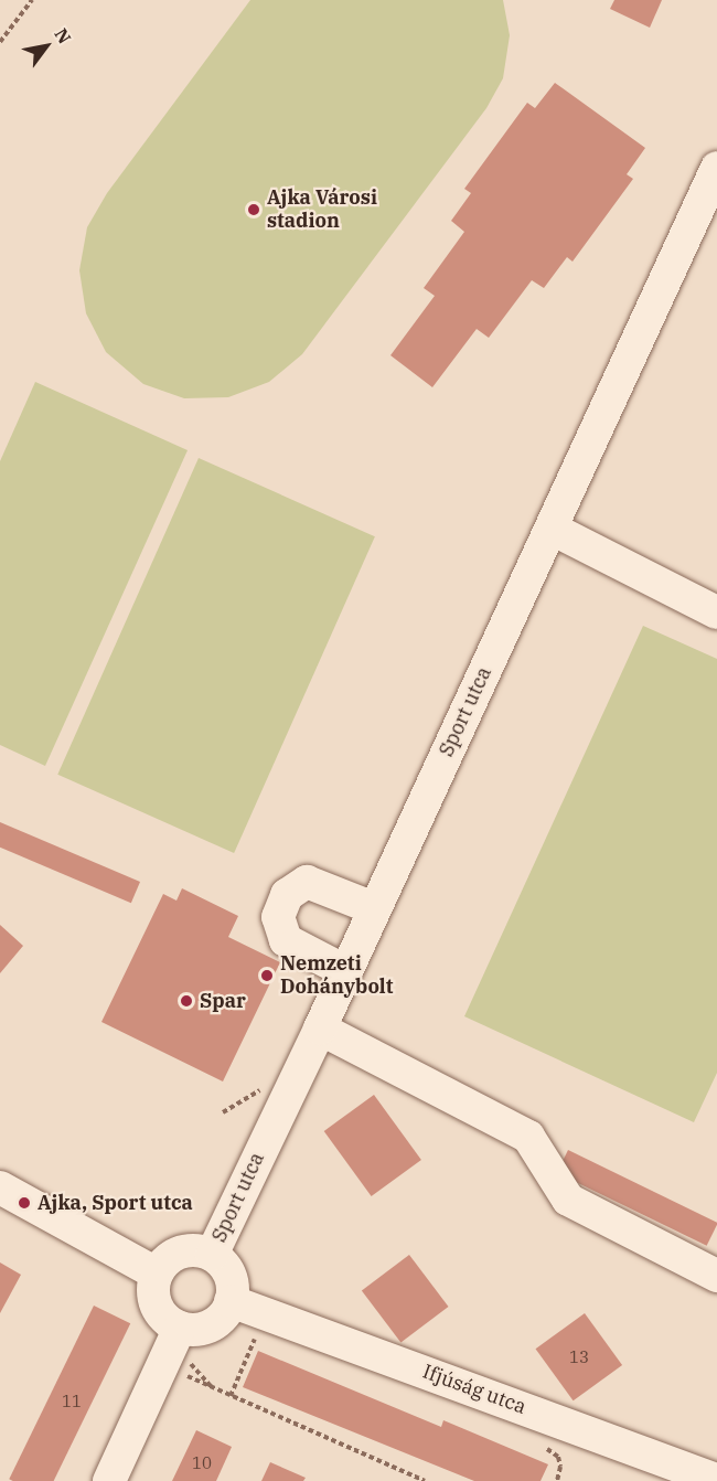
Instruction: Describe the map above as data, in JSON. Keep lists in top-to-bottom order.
{
  "streets": {
    "street": ["Sport utca", "Ifjúság utca"]
  },
  "crossings": [
    ["Sport utca", "Ifjúság utca"]
  ],
  "places": [
    "Ajka Városi stadion",
    "Nemzeti Dohánybolt",
    "Spar",
    "Ajka, Sport utca"
  ],
  "house_numbers": ["13", "11", "10"],
  "north": "top right"
}
